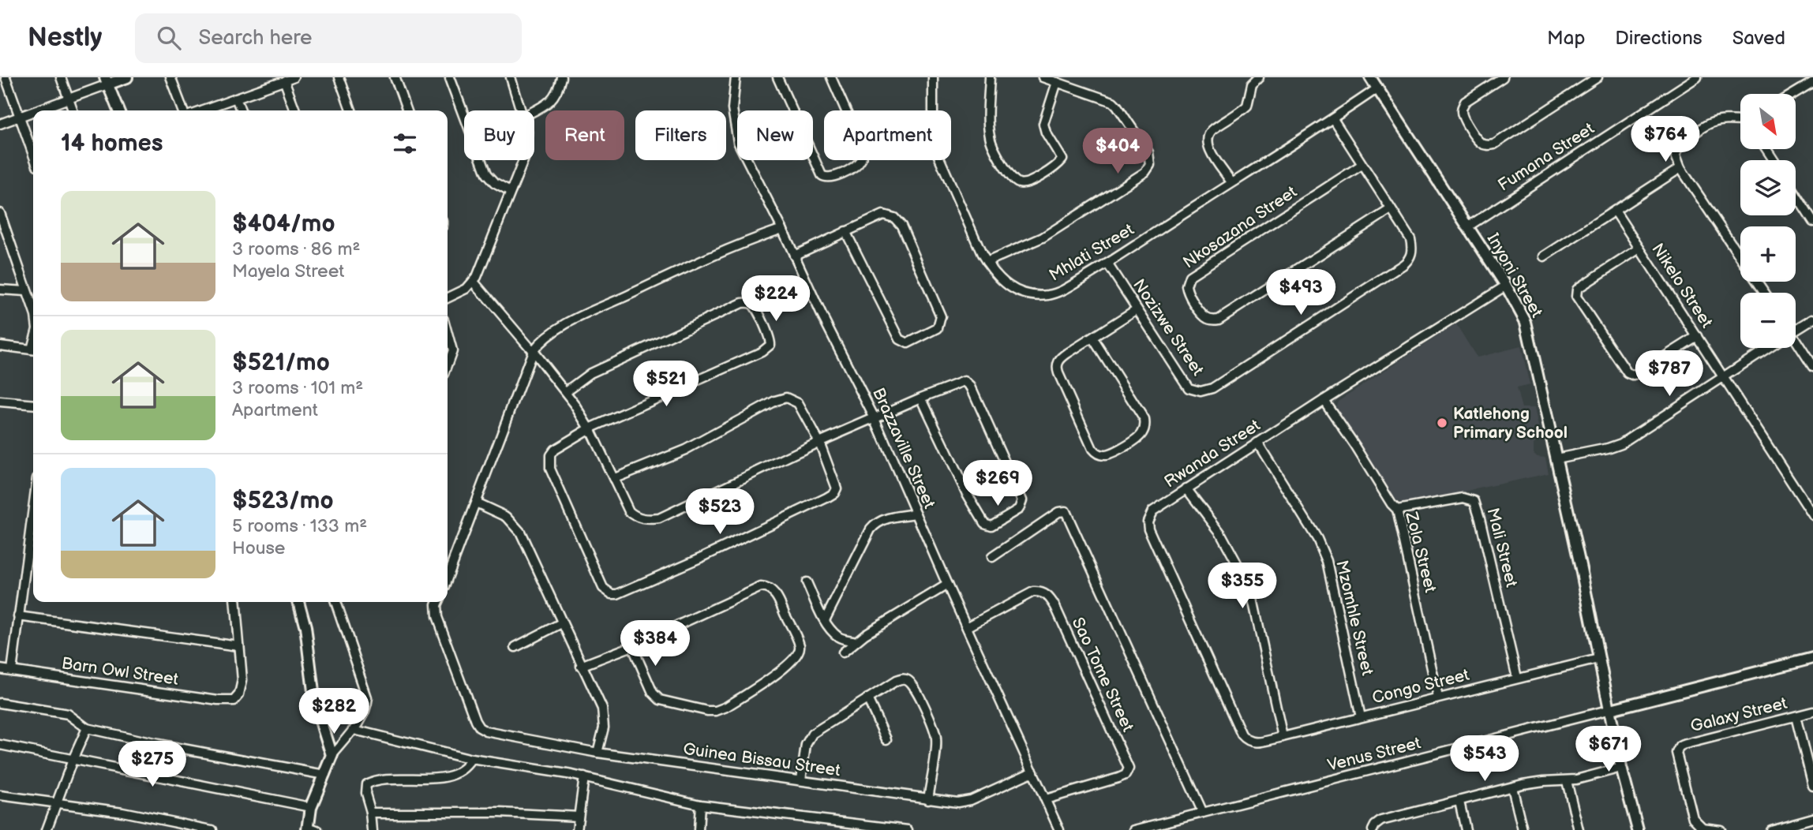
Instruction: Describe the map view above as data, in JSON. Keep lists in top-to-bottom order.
{
  "streets": {
    "street": [
      "Fumana Street",
      "Nkosazana Street",
      "Mhlati Street",
      "Inyoni Street",
      "Nikelo Street",
      "Nozizwe Street",
      "Brazzaville Street",
      "Rwanda Street",
      "Mali Street",
      "Zola Street",
      "Mzomhle Street",
      "Barn Owl Street",
      "Sao Tome Street",
      "Congo Street",
      "Galaxy Street",
      "Venus Street",
      "Guinea Bissau Street"
    ]
  },
  "crossings": [
    ["Fumana Street", "Inyoni Street"],
    ["Nkosazana Street", "Nozizwe Street"],
    ["Mhlati Street", "Inyoni Street"],
    ["Mhlati Street", "Nozizwe Street"],
    ["Inyoni Street", "Rwanda Street"],
    ["Inyoni Street", "Congo Street"],
    ["Inyoni Street", "Venus Street"],
    ["Brazzaville Street", "Sao Tome Street"],
    ["Brazzaville Street", "Guinea Bissau Street"],
    ["Rwanda Street", "Zola Street"],
    ["Rwanda Street", "Mzomhle Street"],
    ["Rwanda Street", "Congo Street"],
    ["Mali Street", "Zola Street"],
    ["Mali Street", "Congo Street"],
    ["Zola Street", "Congo Street"],
    ["Mzomhle Street", "Congo Street"]
  ],
  "places": ["Katlehong Primary School"],
  "north": "bottom right",
  "page": {
    "header": "Nestly",
    "search": "Search here",
    "nav": ["Map", "Directions", "Saved"],
    "map_buttons": ["+", "−"],
    "chip": [
      "Buy",
      "Rent",
      "Filters",
      "New",
      "Apartment"
    ],
    "heading": "14 homes",
    "price": [
      "$764",
      "$404",
      "$493",
      "$224",
      "$787",
      "$521",
      "$269",
      "$523",
      "$355",
      "$384",
      "$282",
      "$671",
      "$543",
      "$275"
    ],
    "list": [
      {
        "name": "$404/mo",
        "note": "3 rooms · 86 m² · Mayela Street"
      },
      {
        "name": "$521/mo",
        "note": "3 rooms · 101 m² · Apartment"
      },
      {
        "name": "$523/mo",
        "note": "5 rooms · 133 m² · House"
      }
    ]
  }
}
